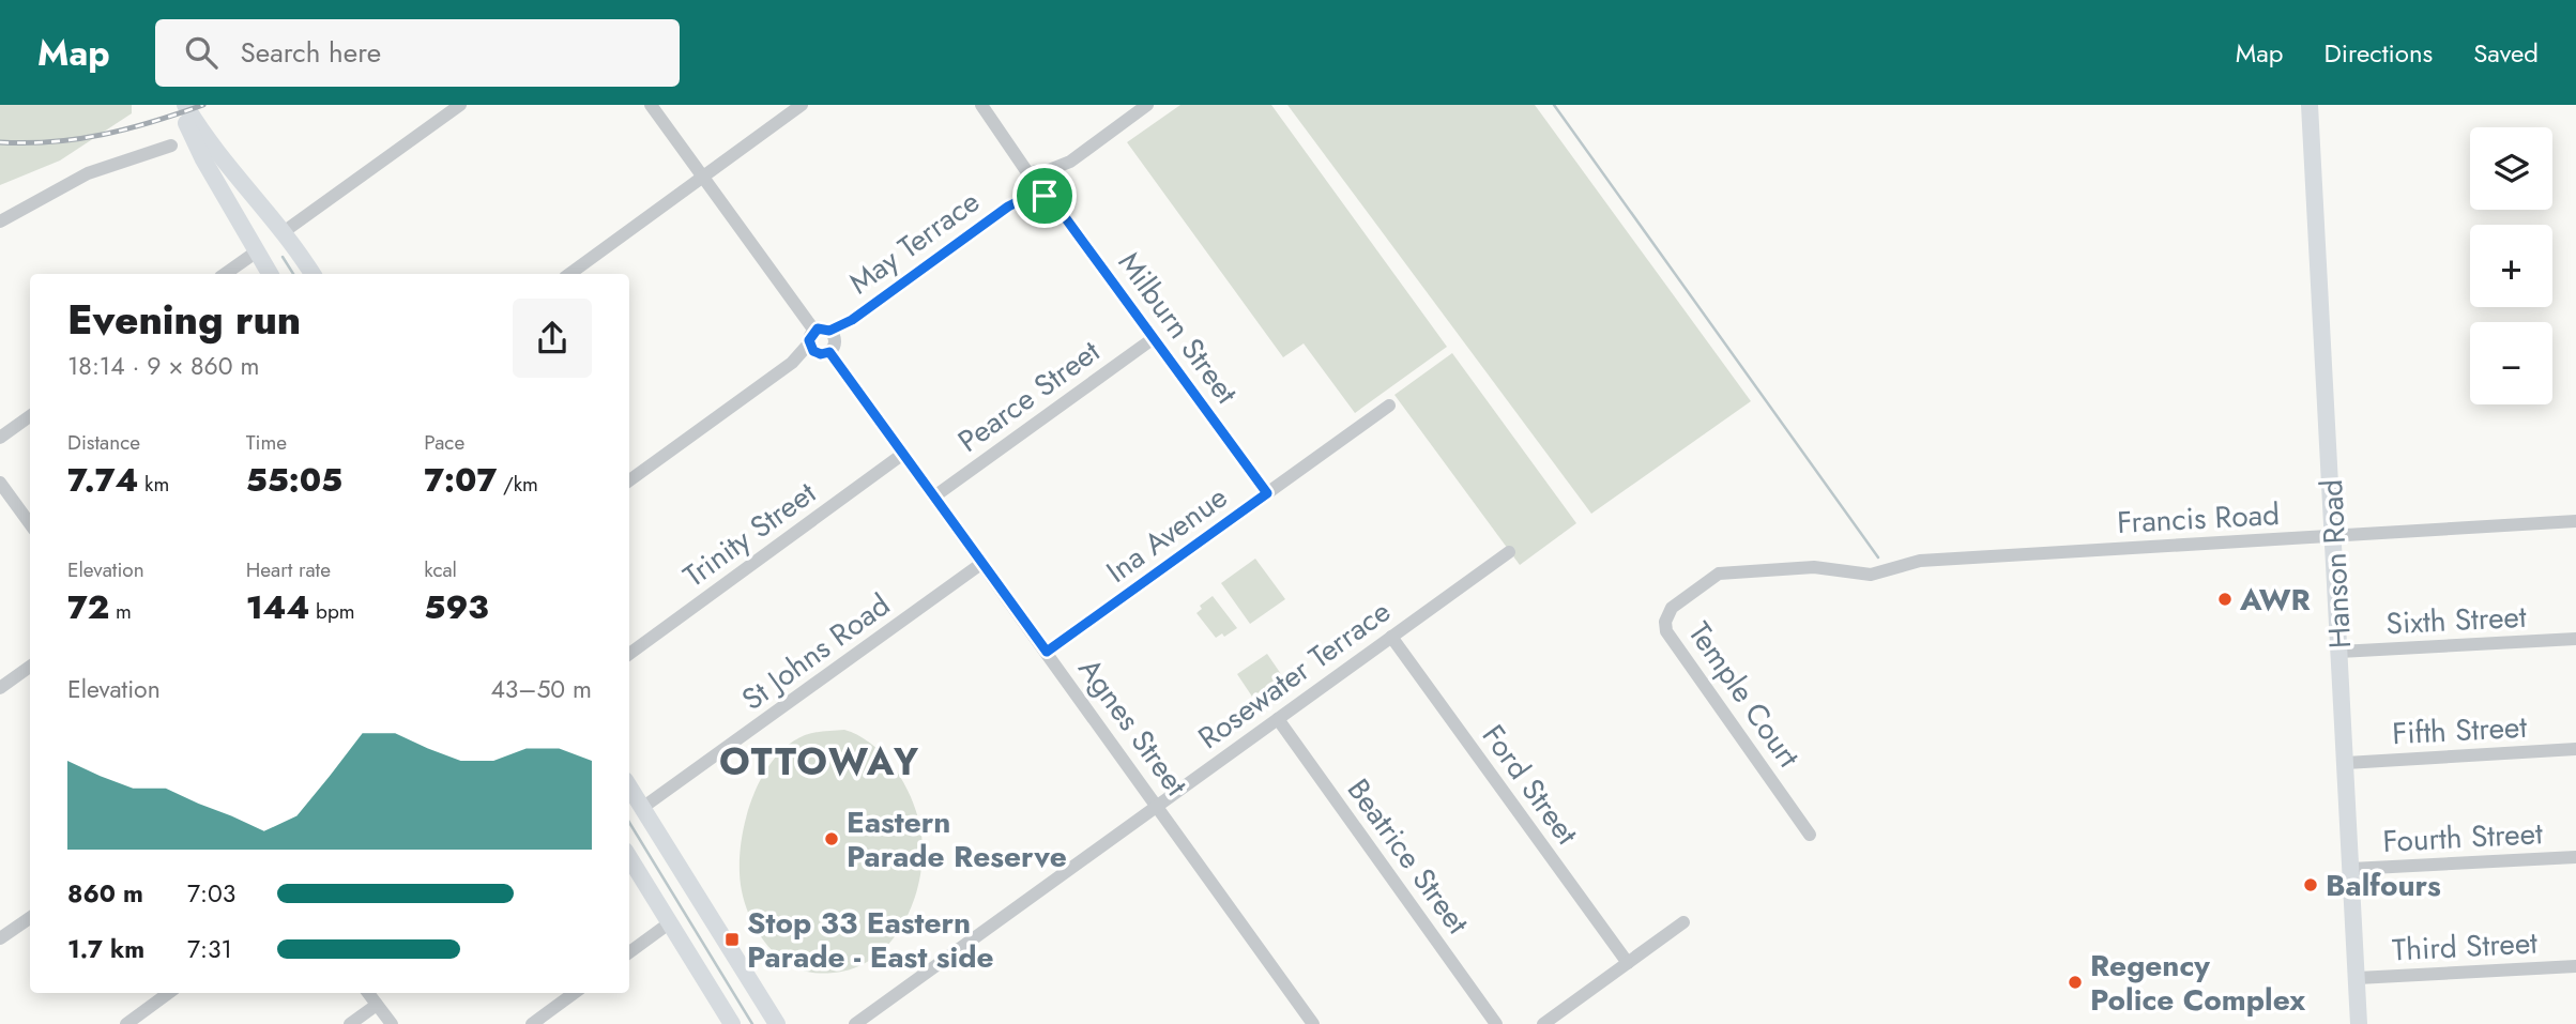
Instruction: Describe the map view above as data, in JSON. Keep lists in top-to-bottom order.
{
  "streets": {
    "main road": ["Hanson Road"],
    "street": [
      "May Terrace",
      "Milburn Street",
      "Pearce Street",
      "Francis Road",
      "Trinity Street",
      "Ina Avenue",
      "Sixth Street",
      "St Johns Road",
      "Rosewater Terrace",
      "Temple Court",
      "Agnes Street",
      "Fifth Street",
      "Ford Street",
      "Fourth Street",
      "Beatrice Street",
      "Third Street"
    ]
  },
  "crossings": [
    ["May Terrace", "Milburn Street"],
    ["Milburn Street", "Pearce Street"],
    ["Milburn Street", "Ina Avenue"],
    ["Pearce Street", "Agnes Street"],
    ["Francis Road", "Hanson Road"],
    ["Francis Road", "Temple Court"],
    ["Trinity Street", "Agnes Street"],
    ["Ina Avenue", "Agnes Street"],
    ["Hanson Road", "Sixth Street"],
    ["Hanson Road", "Fifth Street"],
    ["Hanson Road", "Fourth Street"],
    ["Hanson Road", "Third Street"],
    ["St Johns Road", "Agnes Street"],
    ["Rosewater Terrace", "Agnes Street"],
    ["Rosewater Terrace", "Ford Street"],
    ["Rosewater Terrace", "Beatrice Street"]
  ],
  "districts": ["OTTOWAY"],
  "places": {
    "other": [
      "AWR",
      "Eastern Parade Reserve",
      "Balfours",
      "Regency Police Complex"
    ],
    "transit": ["Stop 33 Eastern Parade - East side"]
  },
  "page": {
    "header": "Map",
    "search": "Search here",
    "nav": ["Map", "Directions", "Saved"],
    "map_buttons": ["+", "−"],
    "heading": ["Evening run", "18:14 · 9 × 860 m"],
    "stats": [
      ["Distance", "7.74 km"],
      ["Time", "55:05"],
      ["Pace", "7:07 /km"],
      ["Elevation", "72 m"],
      ["Heart rate", "144 bpm"],
      ["kcal", "593"]
    ],
    "chart": ["Elevation", "43–50 m"],
    "list": [
      {
        "name": "860 m",
        "note": "7:03"
      },
      {
        "name": "1.7 km",
        "note": "7:31"
      }
    ]
  }
}
